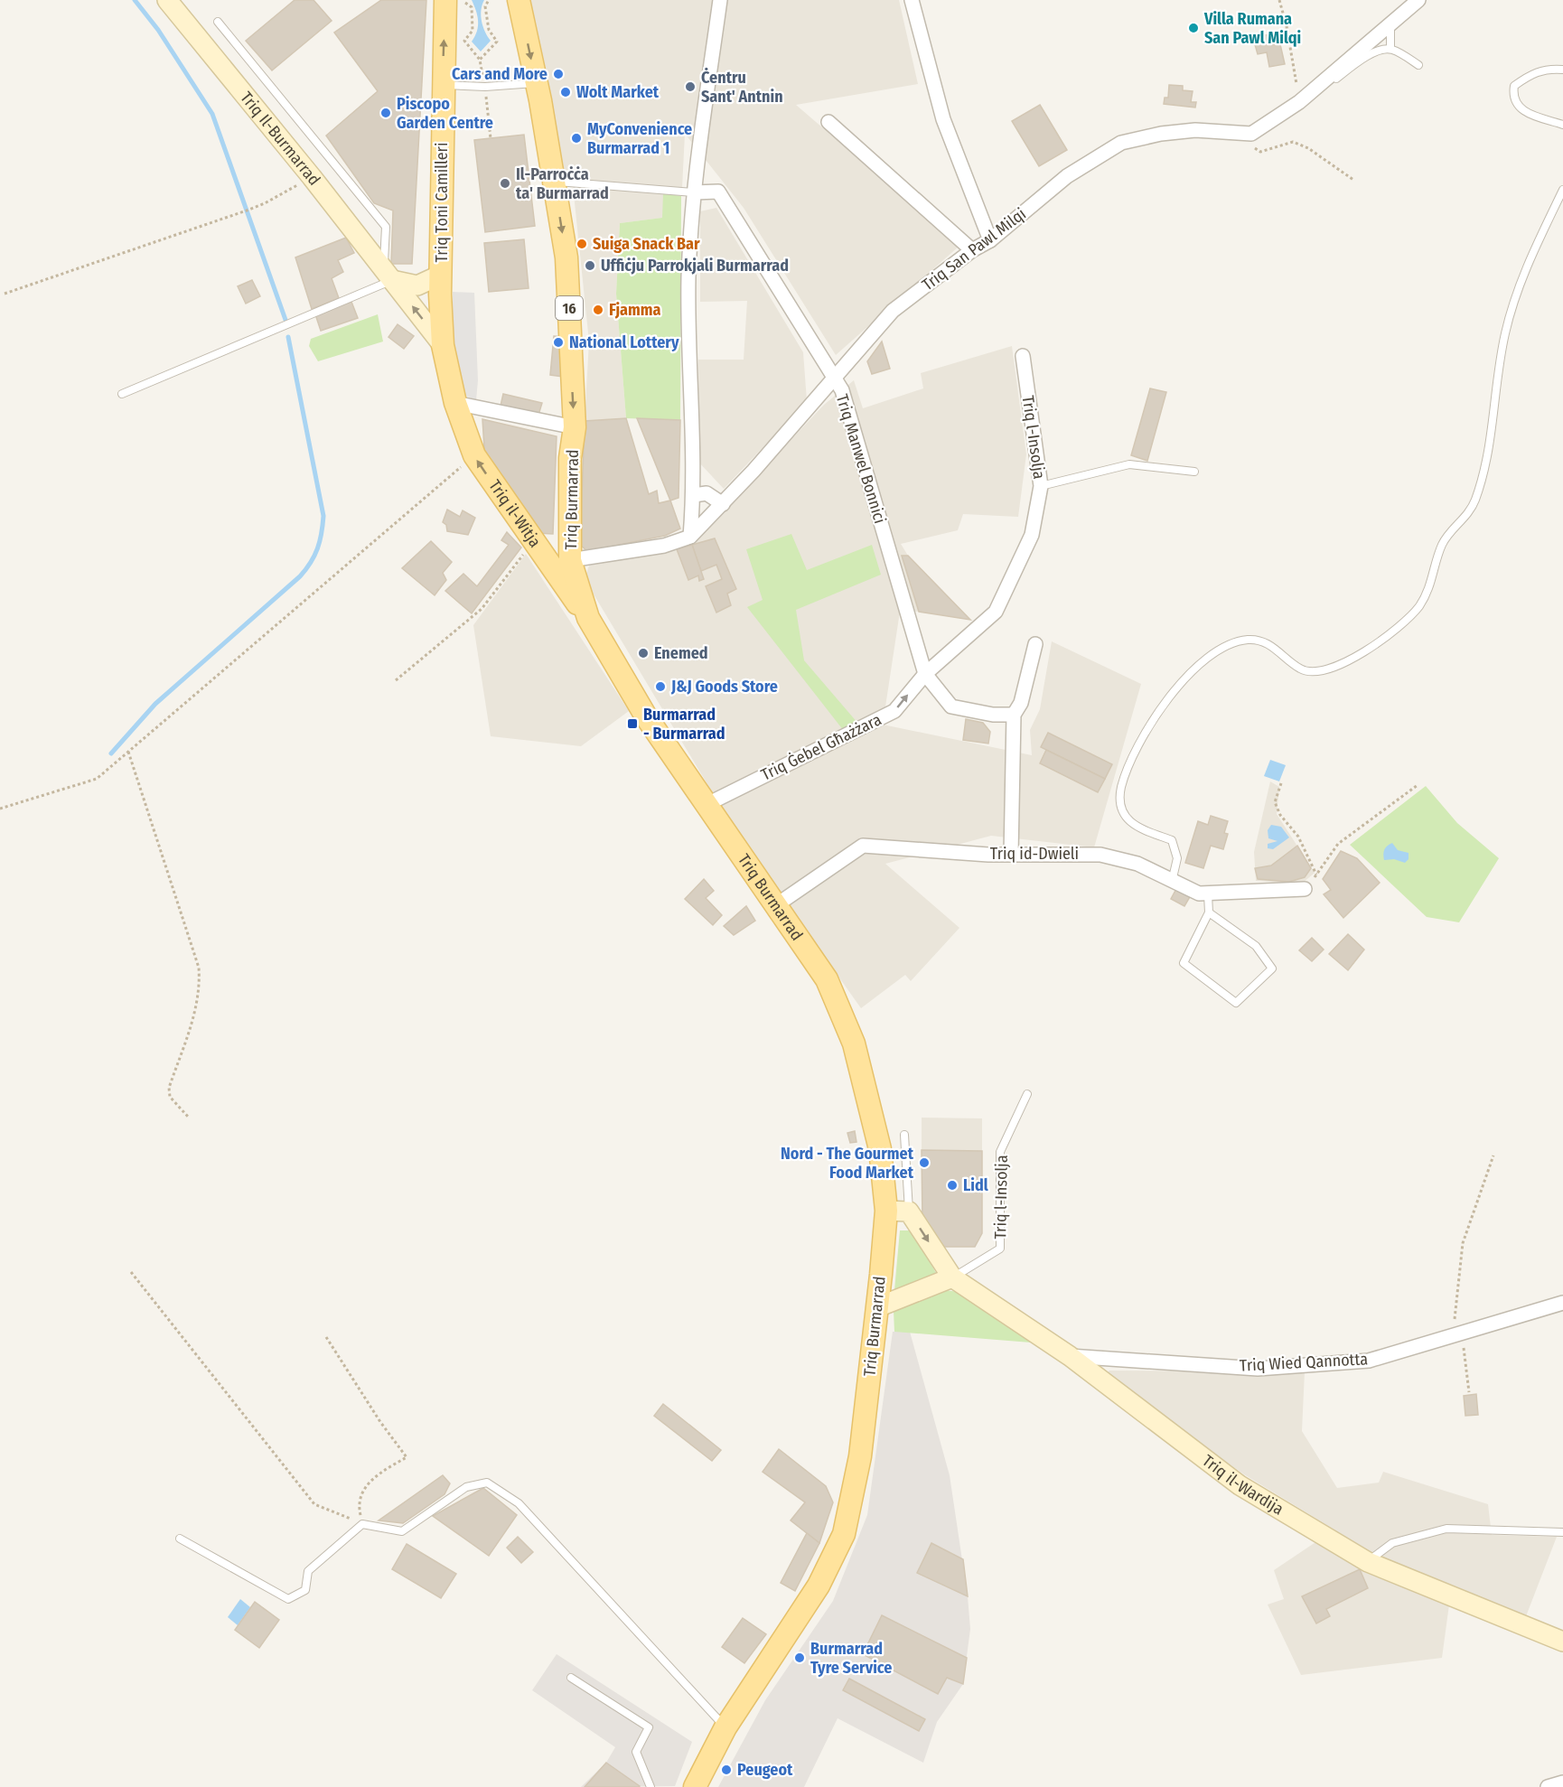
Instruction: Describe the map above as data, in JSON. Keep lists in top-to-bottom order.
{
  "streets": {
    "main road": [
      "Triq Toni Camilleri",
      "16",
      "Triq Burmarrad",
      "Triq il-Witja"
    ],
    "street": [
      "Triq Il-Burmarrad",
      "Triq San Pawl Milqi",
      "Triq l-Insolja",
      "Triq Manwel Bonnici",
      "Triq Ġebel Għażżara",
      "Triq id-Dwieli",
      "Triq Wied Qannotta",
      "Triq il-Wardija"
    ]
  },
  "crossings": [
    ["Triq Il-Burmarrad", "Triq Toni Camilleri"],
    ["Triq Toni Camilleri", "Triq il-Witja"],
    ["Triq San Pawl Milqi", "Triq Manwel Bonnici"],
    ["Triq San Pawl Milqi", "Triq Burmarrad"],
    ["Triq l-Insolja", "Triq Manwel Bonnici"],
    ["Triq l-Insolja", "Triq Ġebel Għażżara"],
    ["Triq l-Insolja", "Triq il-Wardija"],
    ["Triq Manwel Bonnici", "Triq Ġebel Għażżara"],
    ["Triq Burmarrad", "Triq il-Witja"],
    ["Triq Burmarrad", "Triq Ġebel Għażżara"],
    ["Triq Burmarrad", "Triq id-Dwieli"],
    ["Triq Wied Qannotta", "Triq il-Wardija"]
  ],
  "one_way": ["Triq il-Witja", "Triq Ġebel Għażżara"],
  "places": {
    "other": [
      "Villa Rumana San Pawl Milqi",
      "Cars and More",
      "Ċentru Sant' Antnin",
      "Wolt Market",
      "Piscopo Garden Centre",
      "MyConvenience Burmarrad 1",
      "Il-Parroċċa ta' Burmarrad",
      "Suiga Snack Bar",
      "Uffiċju Parrokjali Burmarrad",
      "Fjamma",
      "National Lottery",
      "Enemed",
      "J&J Goods Store",
      "Nord - The Gourmet Food Market",
      "Lidl",
      "Burmarrad Tyre Service",
      "Peugeot"
    ],
    "transit": ["Burmarrad - Burmarrad"]
  }
}
